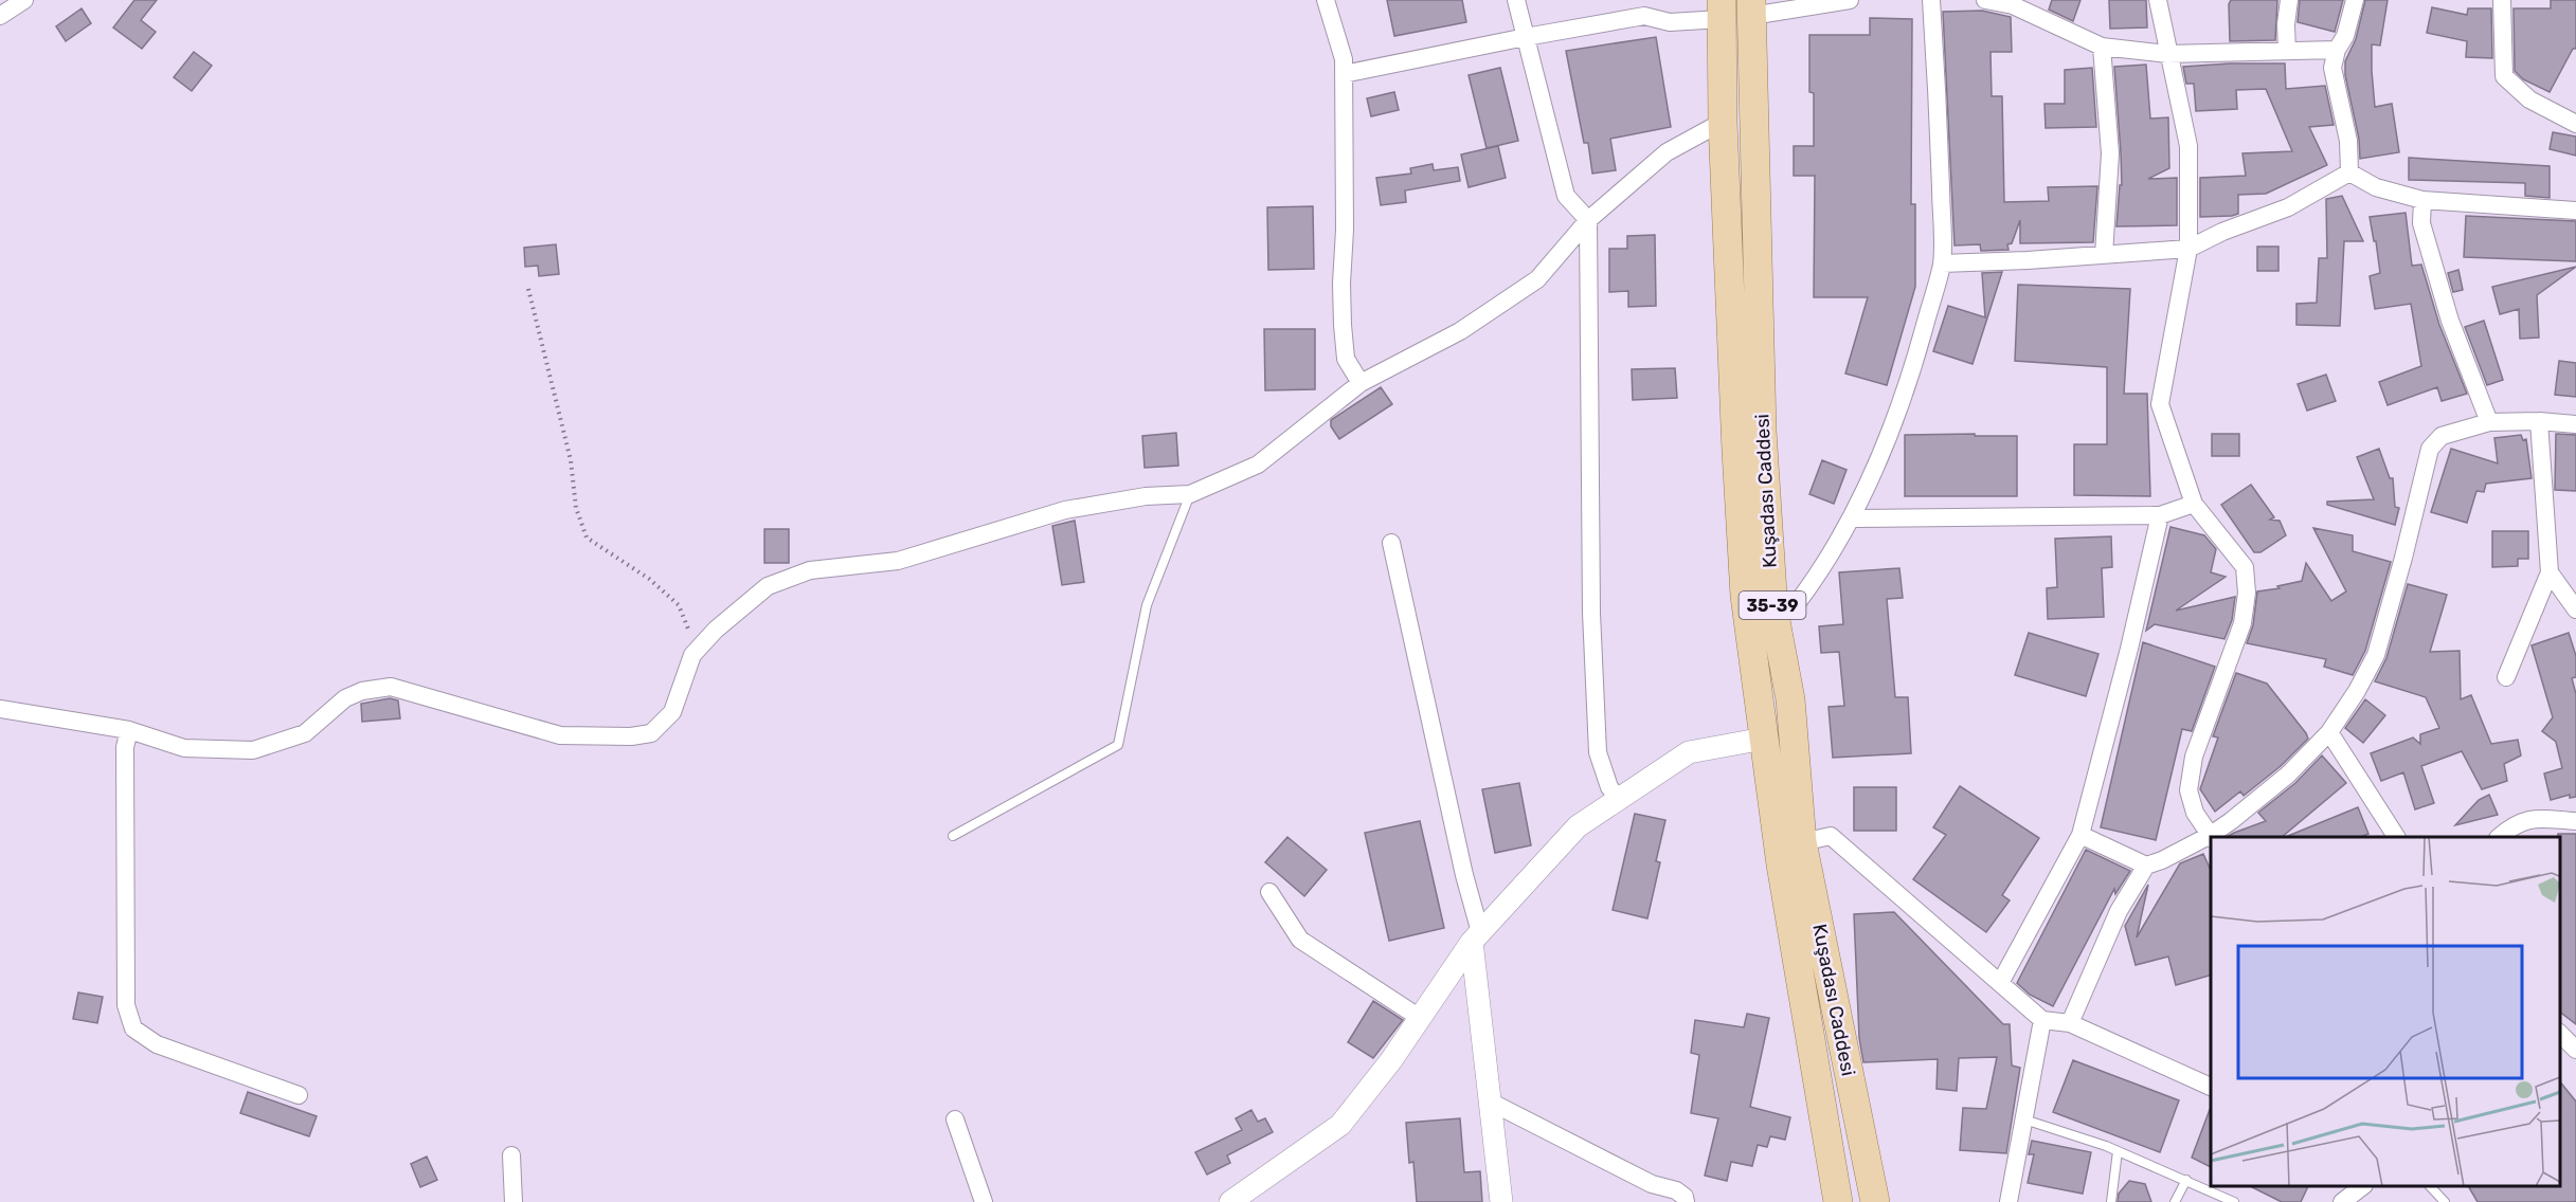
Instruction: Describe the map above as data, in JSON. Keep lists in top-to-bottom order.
{
  "streets": {
    "main road": ["Kuşadası Caddesi", "35-39"]
  }
}
